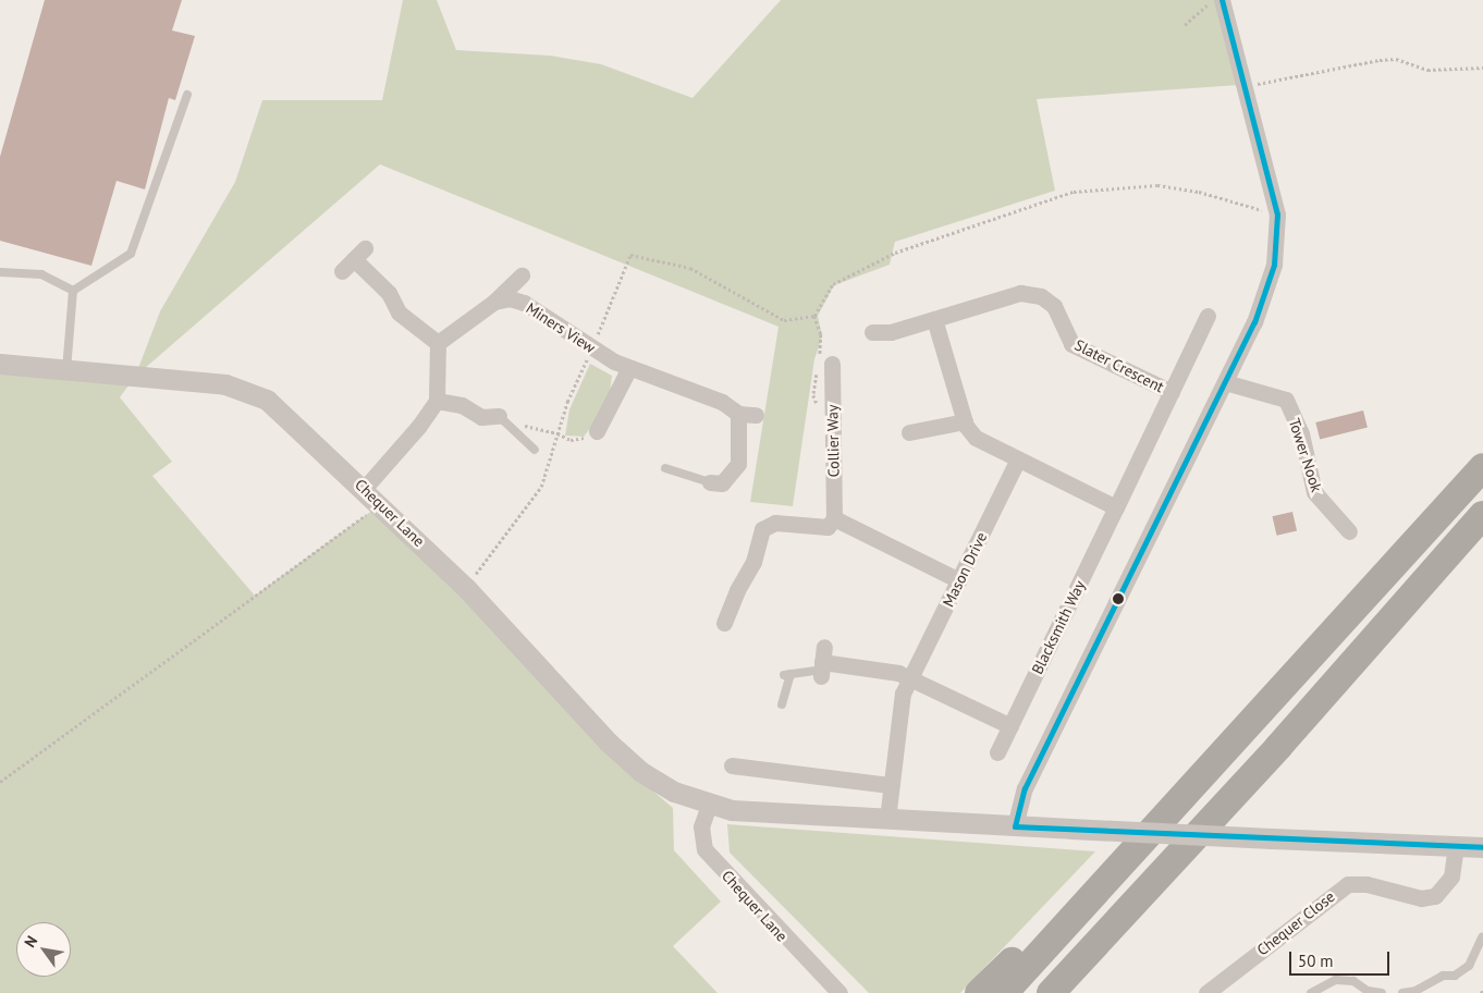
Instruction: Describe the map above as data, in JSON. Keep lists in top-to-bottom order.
{
  "streets": {
    "street": [
      "Miners View",
      "Slater Crescent",
      "Collier Way",
      "Tower Nook",
      "Chequer Lane",
      "Mason Drive",
      "Blacksmith Way",
      "Chequer Close"
    ]
  },
  "crossings": [
    ["Chequer Lane", "Mason Drive"],
    ["Chequer Lane", "Chequer Close"]
  ],
  "scale_bar": "50 m",
  "north": "top left"
}
